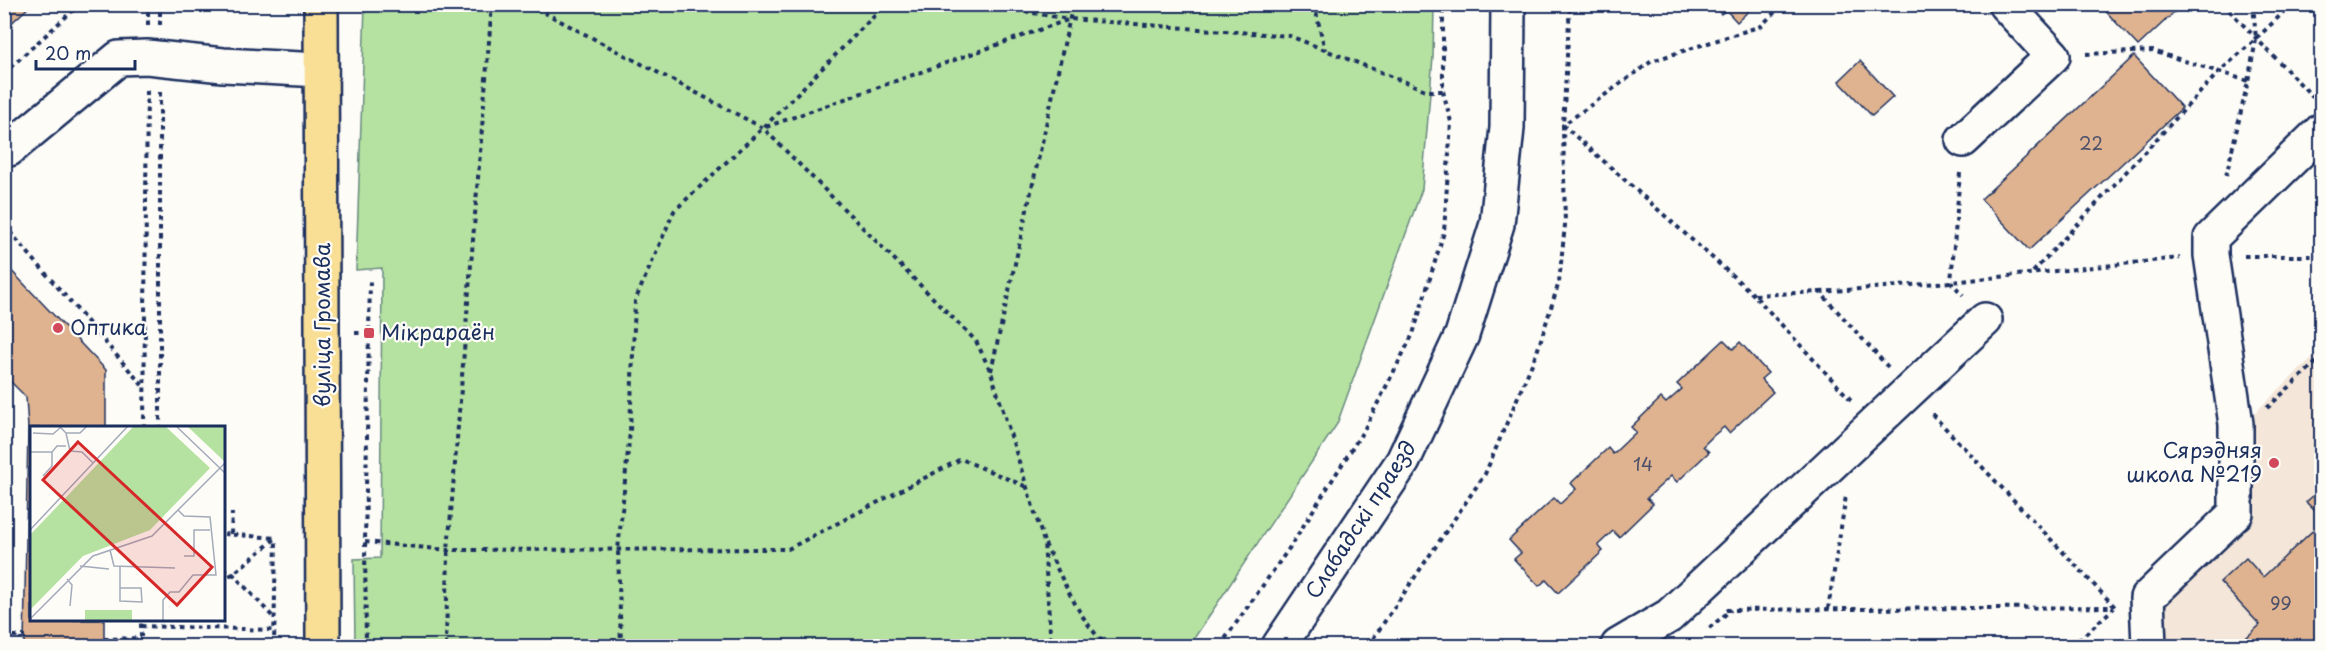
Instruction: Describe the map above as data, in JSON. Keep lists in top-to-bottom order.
{
  "streets": {
    "main road": ["вуліца Громава"],
    "street": ["Слабадскі праезд"]
  },
  "places": {
    "other": ["Оптика", "Сярэдняя школа №219"],
    "transit": ["Мікрараён"]
  },
  "house_numbers": ["22", "14", "99"],
  "scale_bar": "20 m"
}
